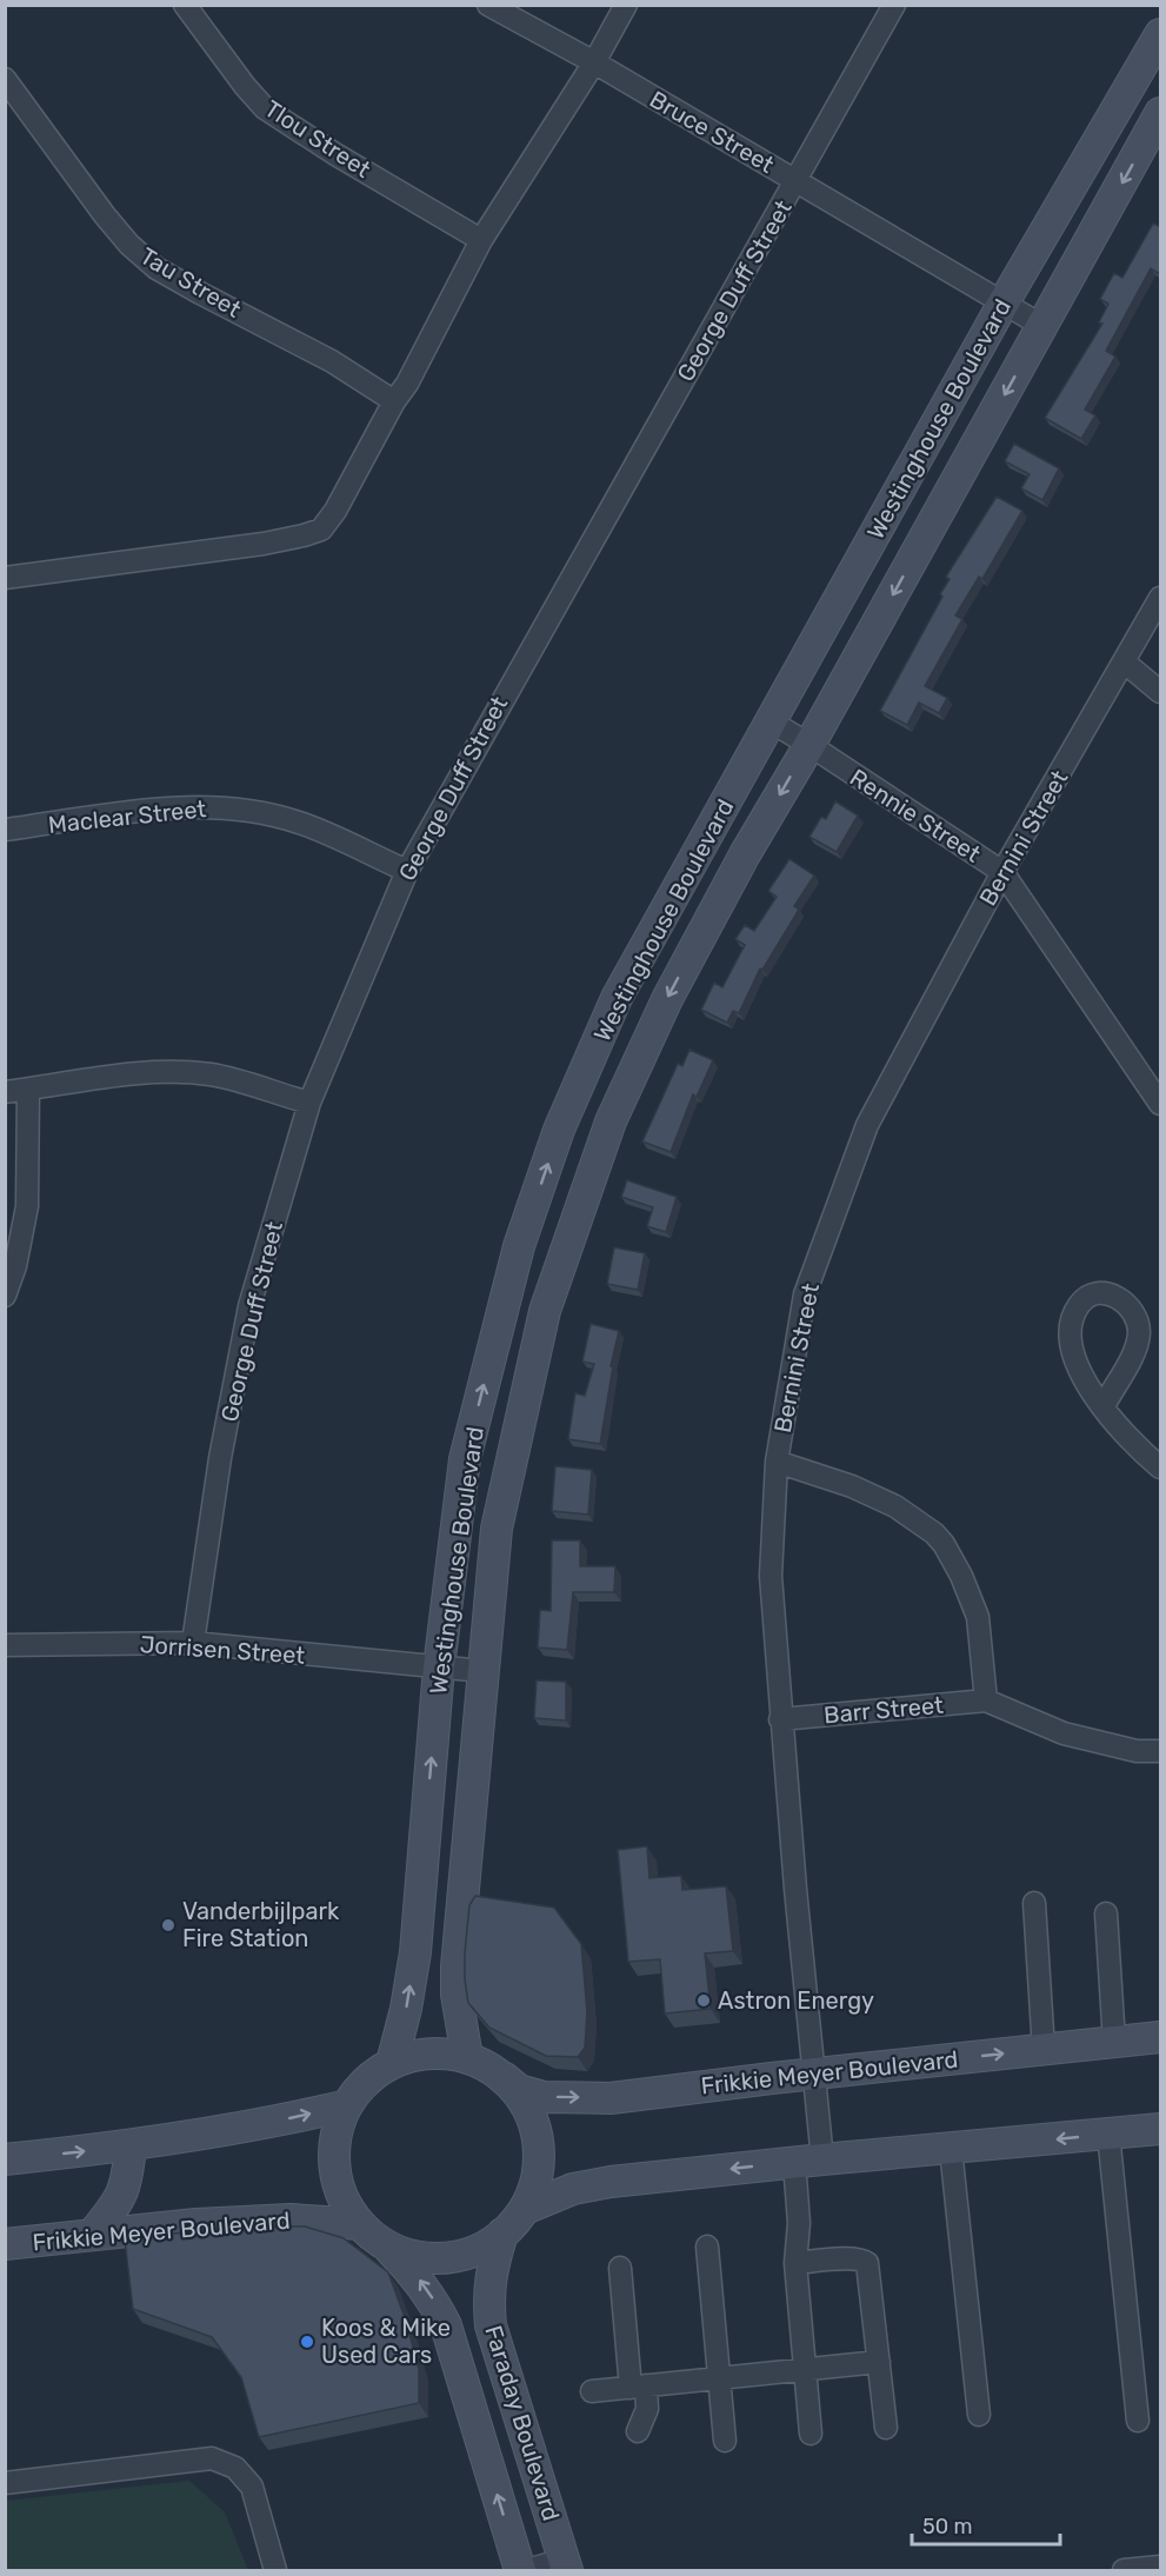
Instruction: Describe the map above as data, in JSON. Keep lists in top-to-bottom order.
{
  "streets": {
    "street": [
      "Bruce Street",
      "Tlou Street",
      "Tau Street",
      "George Duff Street",
      "Westinghouse Boulevard",
      "Rennie Street",
      "Maclear Street",
      "Bernini Street",
      "Jorrisen Street",
      "Barr Street",
      "Frikkie Meyer Boulevard",
      "Faraday Boulevard"
    ]
  },
  "crossings": [
    ["Bruce Street", "George Duff Street"],
    ["Bruce Street", "Westinghouse Boulevard"],
    ["George Duff Street", "Maclear Street"],
    ["George Duff Street", "Jorrisen Street"],
    ["Westinghouse Boulevard", "Rennie Street"],
    ["Westinghouse Boulevard", "Jorrisen Street"],
    ["Westinghouse Boulevard", "Frikkie Meyer Boulevard"],
    ["Westinghouse Boulevard", "Faraday Boulevard"],
    ["Rennie Street", "Bernini Street"],
    ["Bernini Street", "Barr Street"],
    ["Bernini Street", "Frikkie Meyer Boulevard"],
    ["Frikkie Meyer Boulevard", "Faraday Boulevard"]
  ],
  "places": ["Vanderbijlpark Fire Station", "Astron Energy", "Koos & Mike Used Cars"],
  "scale_bar": "50 m"
}
